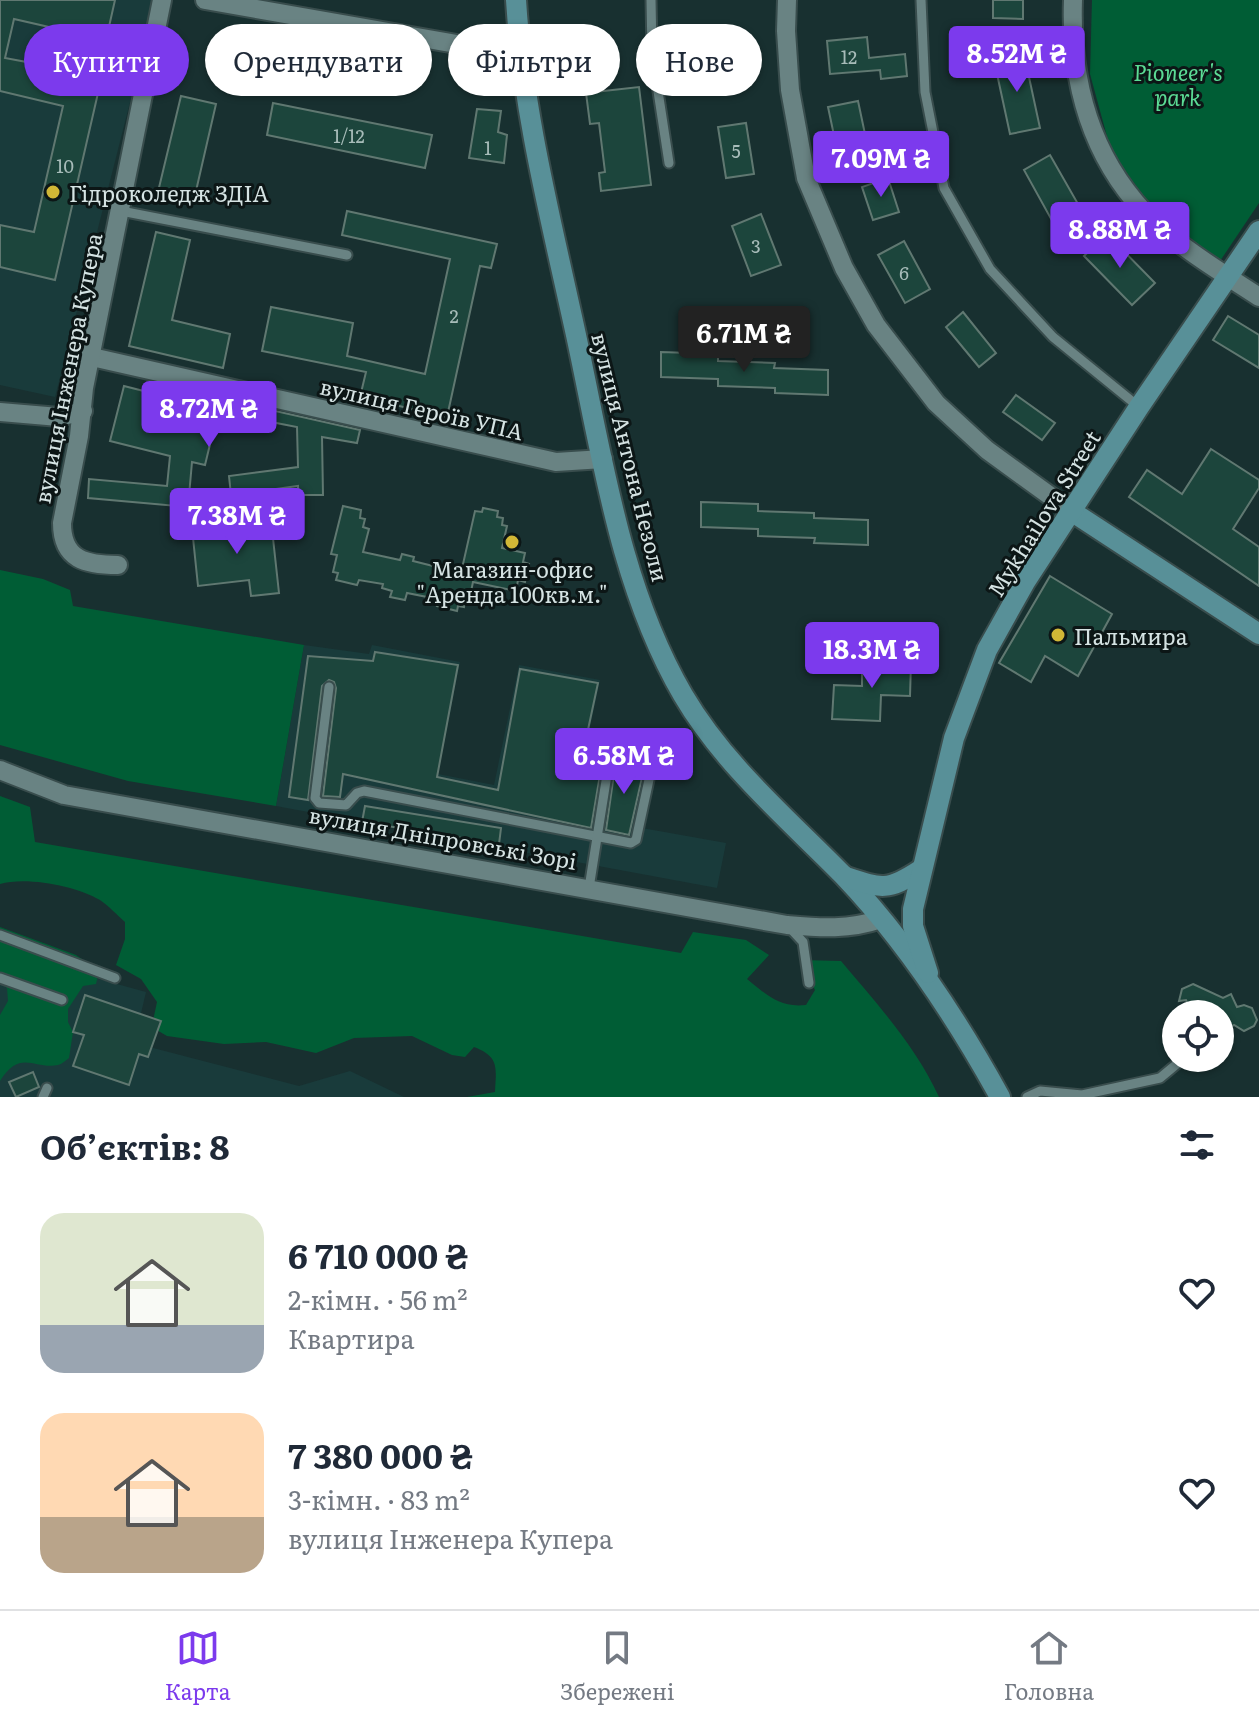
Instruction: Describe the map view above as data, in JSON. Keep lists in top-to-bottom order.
{
  "streets": {
    "main road": ["вулиця Антона Незоли", "Mykhailova Street"],
    "street": ["вулиця Інженера Купера", "вулиця Героїв УПА", "вулиця Дніпровські Зорі"]
  },
  "crossings": [
    ["вулиця Інженера Купера", "вулиця Героїв УПА"],
    ["вулиця Героїв УПА", "вулиця Антона Незоли"],
    ["вулиця Антона Незоли", "Mykhailova Street"],
    ["вулиця Антона Незоли", "вулиця Дніпровські Зорі"]
  ],
  "parks": ["Pioneer's park"],
  "places": ["Гідроколедж ЗДIА", "Магазин-офис \"Аренда 100кв.м.\"", "Пальмира"],
  "house_numbers": [
    "12",
    "1/12",
    "1",
    "5",
    "10",
    "3",
    "6",
    "2"
  ],
  "page": {
    "chip": [
      "Купити",
      "Орендувати",
      "Фільтри",
      "Нове"
    ],
    "price": [
      "8.52M ₴",
      "7.09M ₴",
      "8.88M ₴",
      "6.71M ₴",
      "8.72M ₴",
      "7.38M ₴",
      "18.3M ₴",
      "6.58M ₴"
    ],
    "heading": "Об’єктів: 8",
    "list": [
      {
        "name": "6 710 000 ₴",
        "note": "2-кімн. · 56 m² · Квартира"
      },
      {
        "name": "7 380 000 ₴",
        "note": "3-кімн. · 83 m² · вулиця Інженера Купера"
      }
    ],
    "tabs": ["Карта", "Збережені", "Головна"]
  }
}
